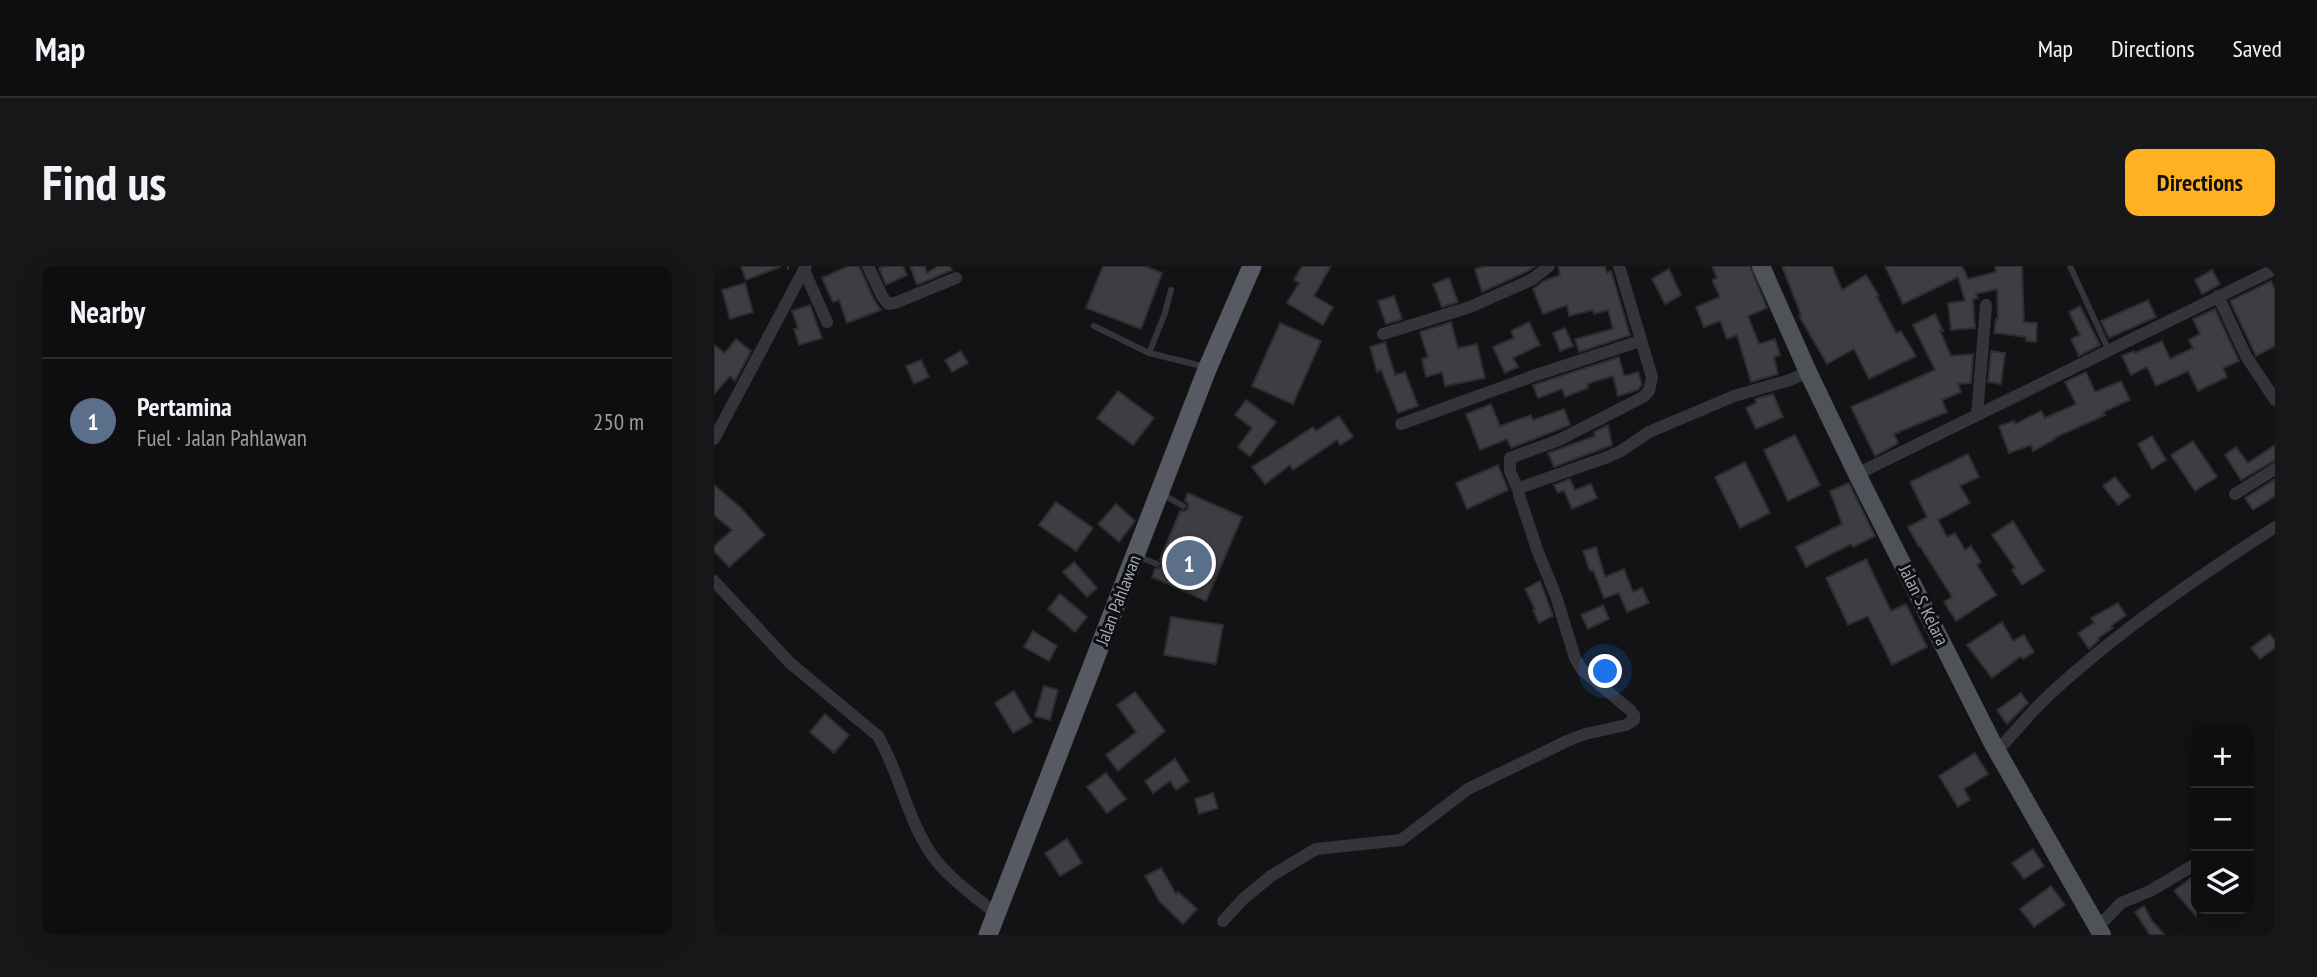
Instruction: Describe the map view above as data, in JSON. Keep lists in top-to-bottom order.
{
  "streets": {
    "highway": ["Jalan Pahlawan"],
    "main road": ["Jalan S. Kelara"]
  },
  "page": {
    "header": "Map",
    "nav": ["Map", "Directions", "Saved"],
    "buttons": "Directions",
    "title": "Find us",
    "heading": "Nearby",
    "list": [
      {
        "mark": "1",
        "name": "Pertamina",
        "note": "Fuel · Jalan Pahlawan",
        "value": "250 m"
      }
    ],
    "pins": "1",
    "map_buttons": ["+", "−"]
  }
}
